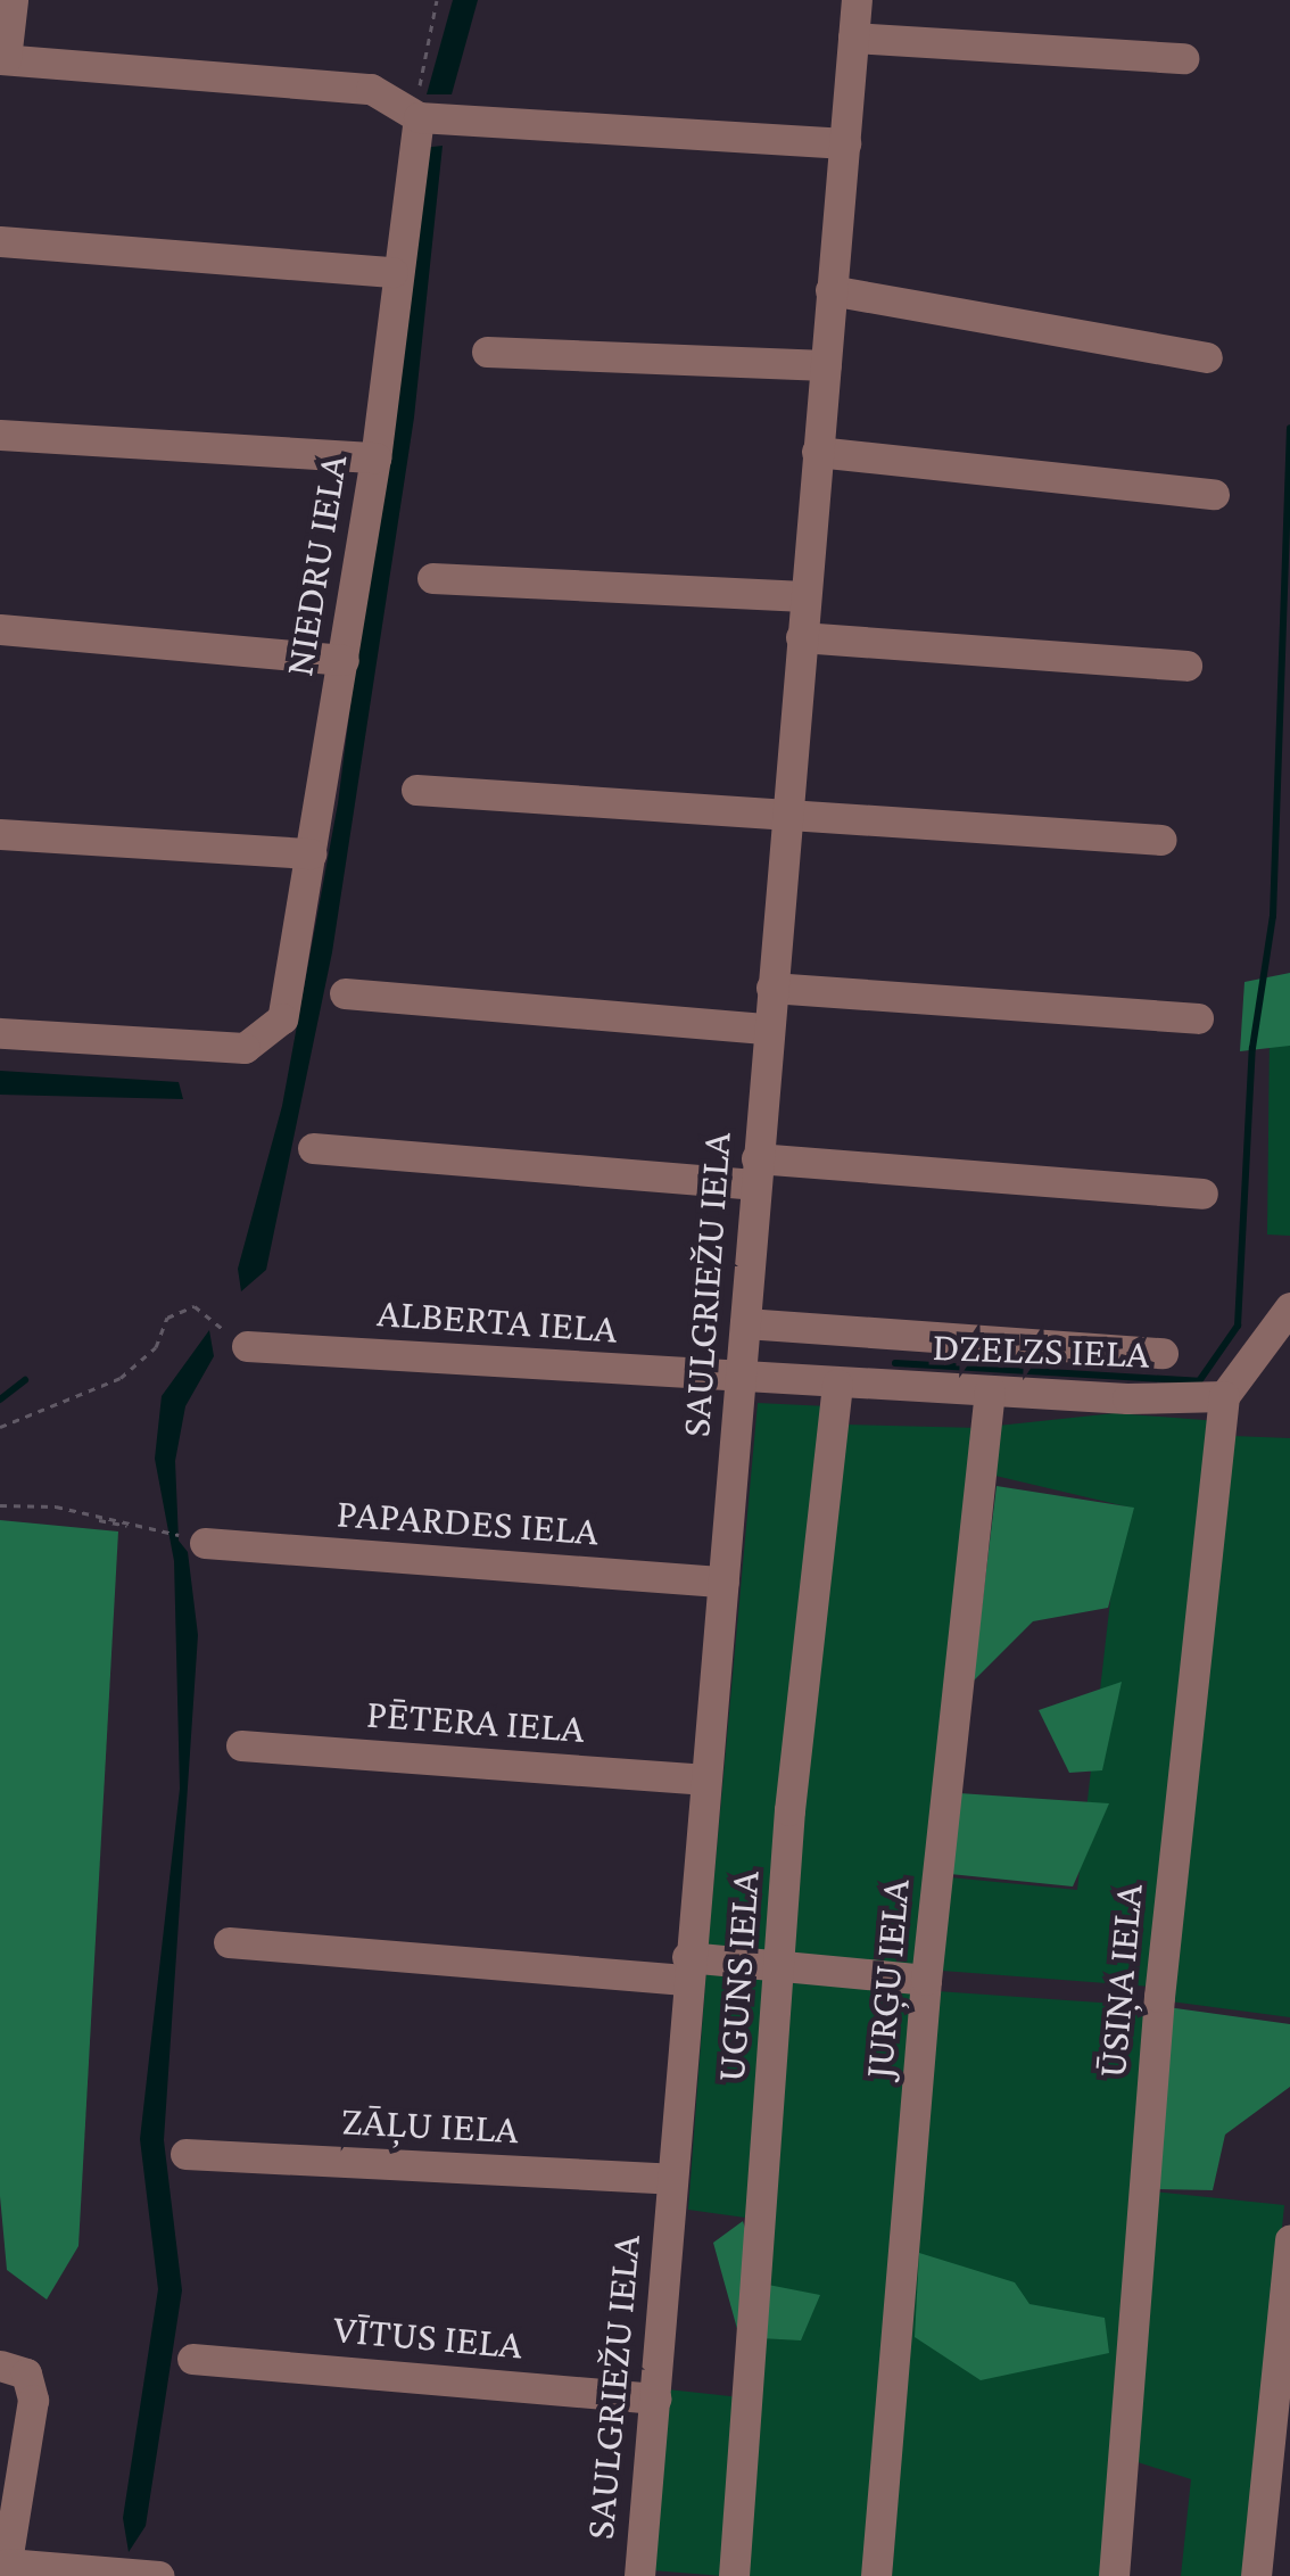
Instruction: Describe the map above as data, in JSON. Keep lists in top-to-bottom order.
{
  "streets": {
    "street": [
      "NIEDRU IELA",
      "SAULGRIEŽU IELA",
      "ALBERTA IELA",
      "DZELZS IELA",
      "PAPARDES IELA",
      "PĒTERA IELA",
      "UGUNS IELA",
      "JURĢU IELA",
      "ŪSIŅA IELA",
      "ZĀĻU IELA",
      "VĪTUS IELA"
    ]
  },
  "crossings": [
    ["SAULGRIEŽU IELA", "ALBERTA IELA"],
    ["SAULGRIEŽU IELA", "DZELZS IELA"],
    ["SAULGRIEŽU IELA", "PAPARDES IELA"],
    ["SAULGRIEŽU IELA", "PĒTERA IELA"],
    ["SAULGRIEŽU IELA", "ZĀĻU IELA"],
    ["SAULGRIEŽU IELA", "VĪTUS IELA"],
    ["ALBERTA IELA", "DZELZS IELA"],
    ["DZELZS IELA", "UGUNS IELA"],
    ["DZELZS IELA", "JURĢU IELA"],
    ["DZELZS IELA", "ŪSIŅA IELA"]
  ]
}
